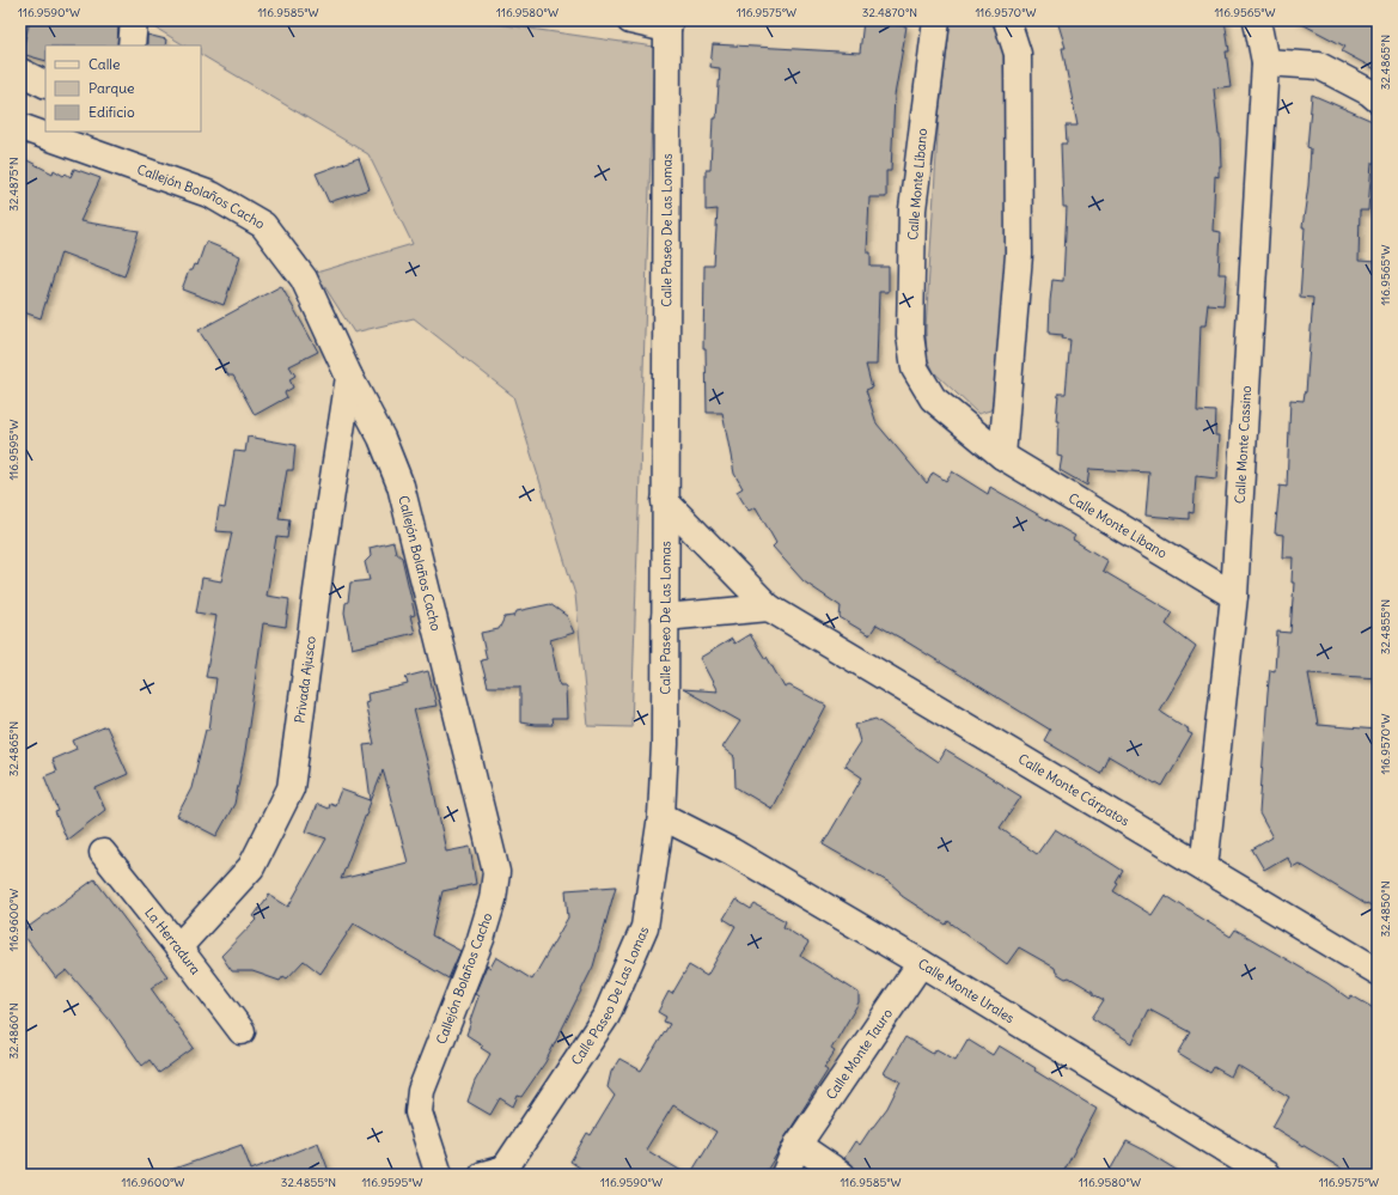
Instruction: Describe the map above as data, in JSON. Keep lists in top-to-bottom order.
{
  "streets": {
    "street": [
      "Calle Monte Líbano",
      "Callejón Bolaños Cacho",
      "Calle Paseo De Las Lomas",
      "Calle Monte Cassino",
      "Privada Ajusco",
      "Calle Monte Cárpatos",
      "La Herradura",
      "Calle Monte Urales",
      "Calle Monte Tauro"
    ]
  },
  "crossings": [
    ["Calle Monte Líbano", "Calle Monte Cassino"],
    ["Callejón Bolaños Cacho", "Privada Ajusco"],
    ["Calle Paseo De Las Lomas", "Calle Monte Cárpatos"],
    ["Calle Paseo De Las Lomas", "Calle Monte Urales"],
    ["Calle Monte Cassino", "Calle Monte Cárpatos"],
    ["Privada Ajusco", "La Herradura"],
    ["Calle Monte Urales", "Calle Monte Tauro"]
  ],
  "legend": ["Calle", "Parque", "Edificio"],
  "coordinates": [
    "116.9590°W",
    "116.9585°W",
    "116.9580°W",
    "116.9575°W",
    "32.4870°N",
    "116.9570°W",
    "116.9565°W",
    "32.4865°N",
    "32.4875°N",
    "116.9595°W",
    "32.4855°N",
    "32.4850°N",
    "116.9600°W",
    "32.4860°N"
  ]
}
